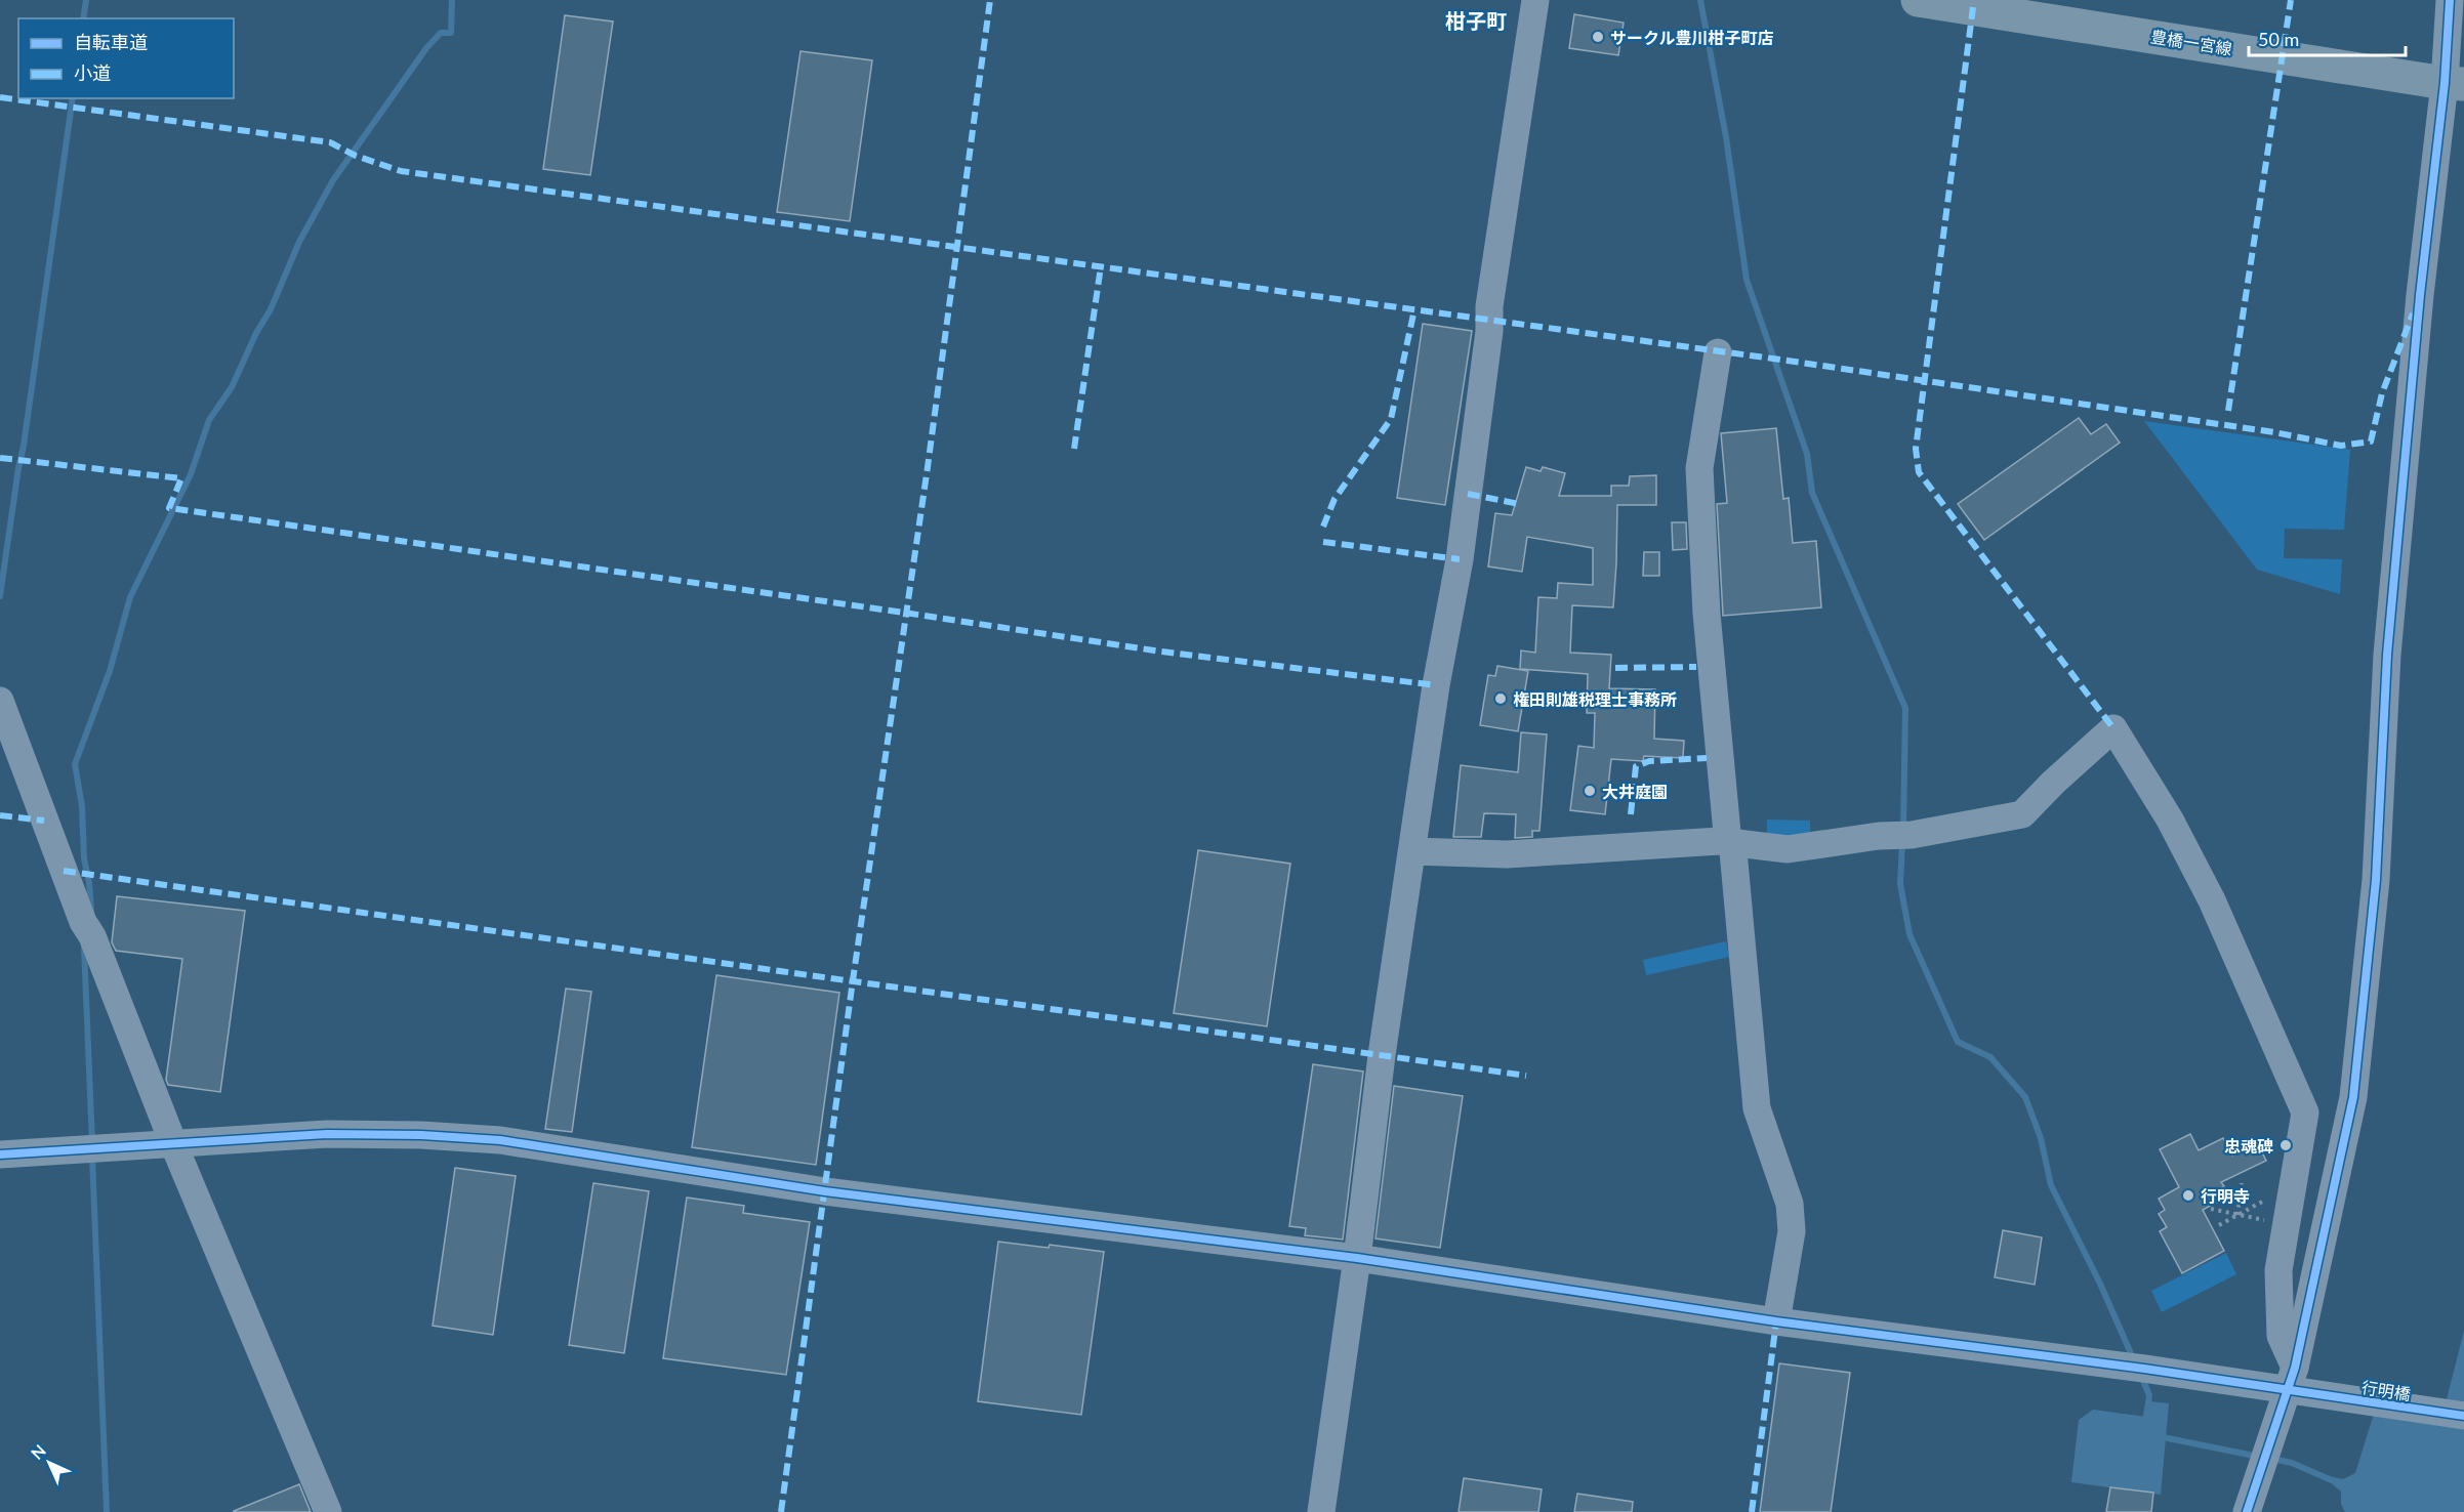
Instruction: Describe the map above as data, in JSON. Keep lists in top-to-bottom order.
{
  "streets": {
    "main road": ["豊橋一宮線"],
    "street": ["行明橋"]
  },
  "districts": ["柑子町"],
  "places": [
    "サークル豊川柑子町店",
    "権田則雄税理士事務所",
    "大井庭園",
    "忠魂碑",
    "行明寺"
  ],
  "legend": ["自転車道", "小道"],
  "scale_bar": "50 m",
  "north": "top left"
}
